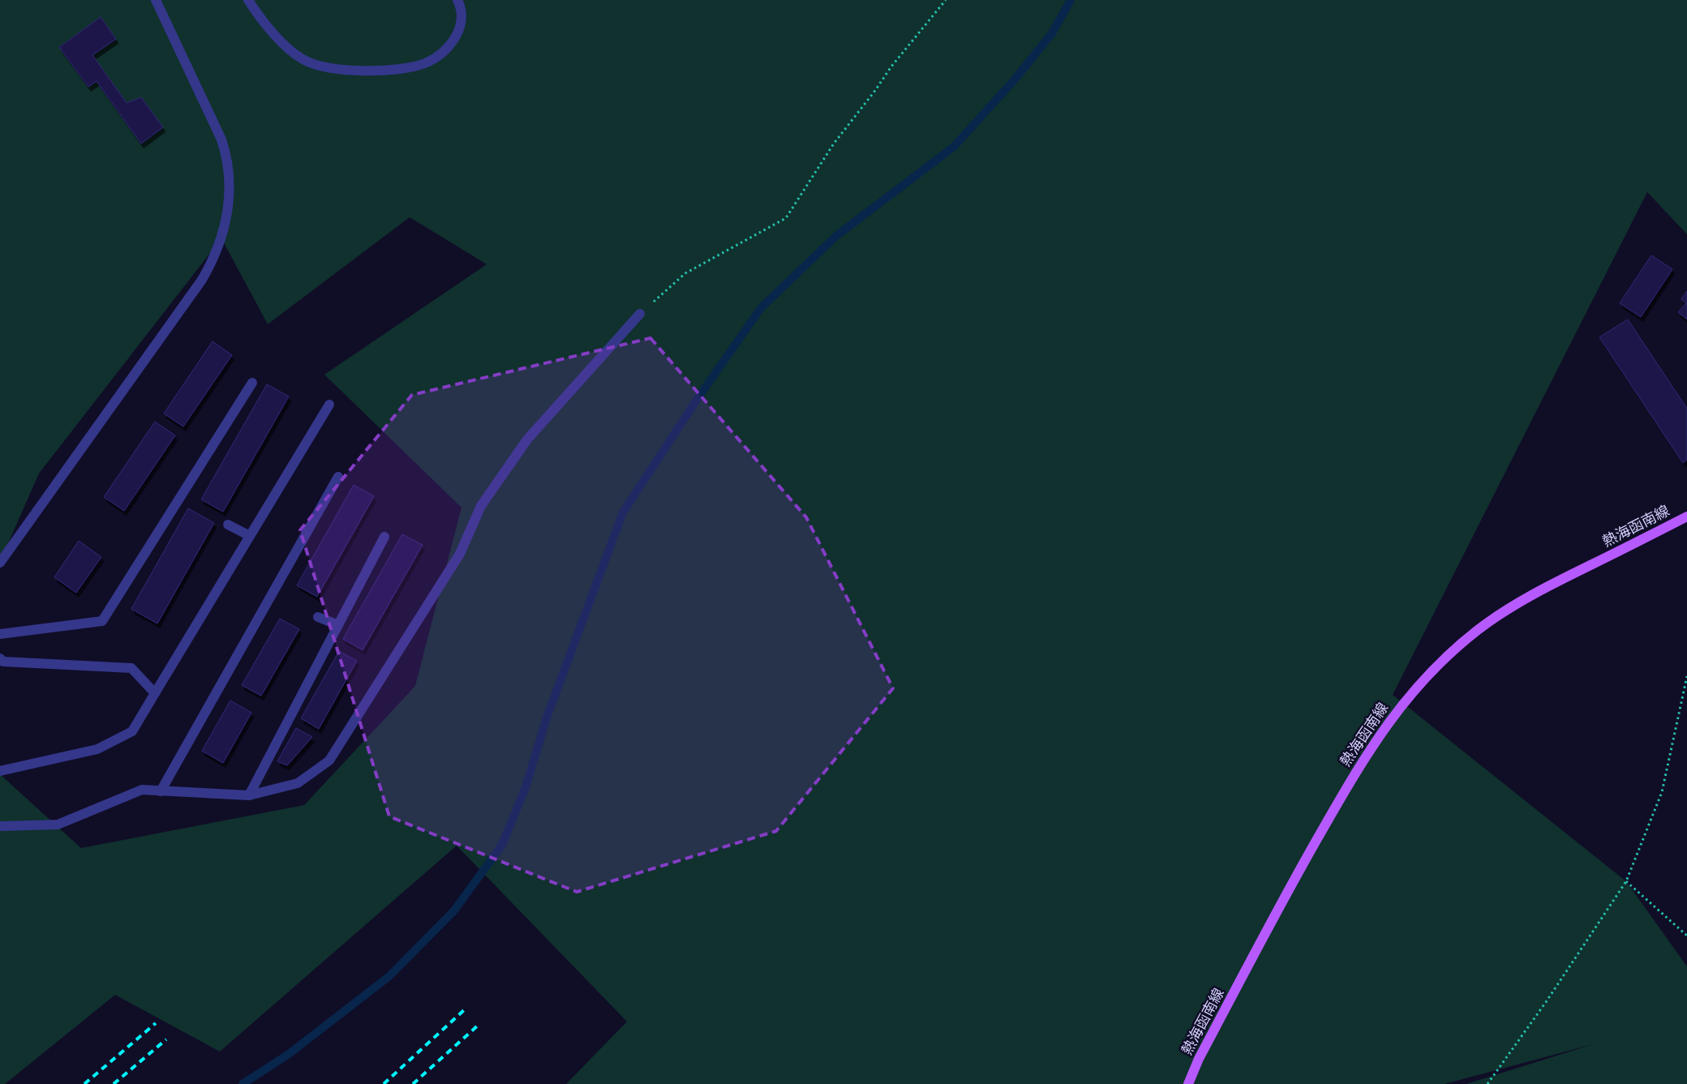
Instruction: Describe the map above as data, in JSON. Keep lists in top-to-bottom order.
{
  "streets": {
    "main road": ["熱海函南線"]
  }
}
